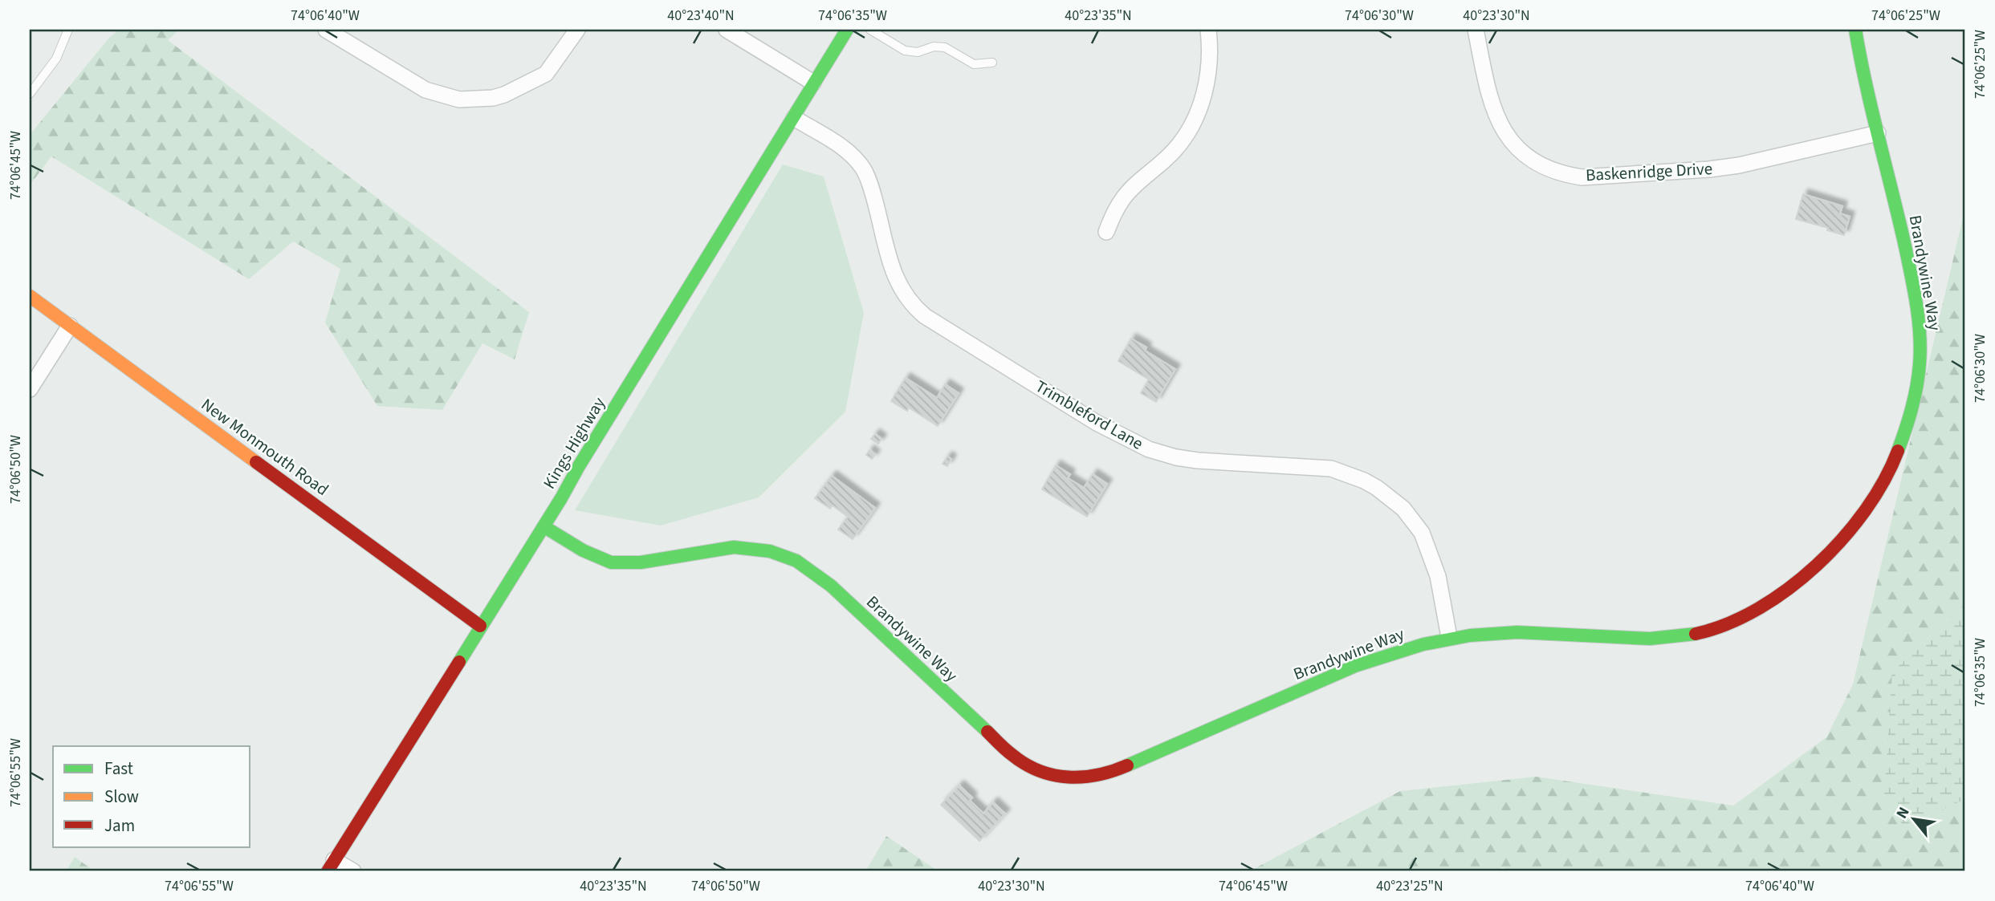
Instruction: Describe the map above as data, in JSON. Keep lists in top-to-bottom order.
{
  "streets": {
    "street": [
      "Baskenridge Drive",
      "Brandywine Way",
      "Trimbleford Lane",
      "Kings Highway",
      "New Monmouth Road"
    ]
  },
  "crossings": [
    ["Baskenridge Drive", "Brandywine Way"],
    ["Brandywine Way", "Trimbleford Lane"],
    ["Brandywine Way", "Kings Highway"],
    ["Trimbleford Lane", "Kings Highway"],
    ["Kings Highway", "New Monmouth Road"]
  ],
  "legend": ["Fast", "Slow", "Jam"],
  "north": "top left",
  "coordinates": [
    "74°06'40\"W",
    "40°23'40\"N",
    "74°06'35\"W",
    "40°23'35\"N",
    "74°06'30\"W",
    "40°23'30\"N",
    "74°06'25\"W",
    "74°06'45\"W",
    "74°06'50\"W",
    "74°06'55\"W",
    "40°23'25\"N"
  ]
}
